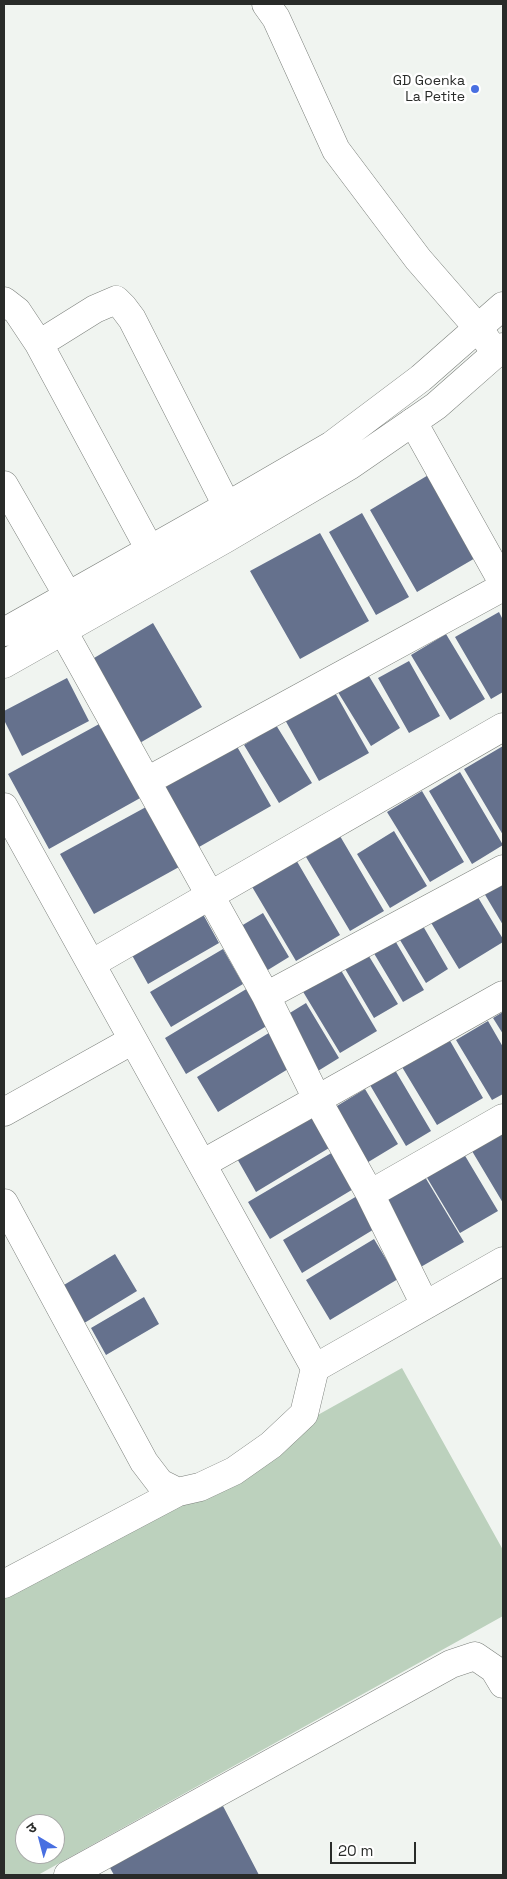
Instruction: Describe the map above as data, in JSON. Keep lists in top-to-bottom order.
{
  "places": ["GD Goenka La Petite"],
  "scale_bar": "20 m",
  "north": "top left"
}
